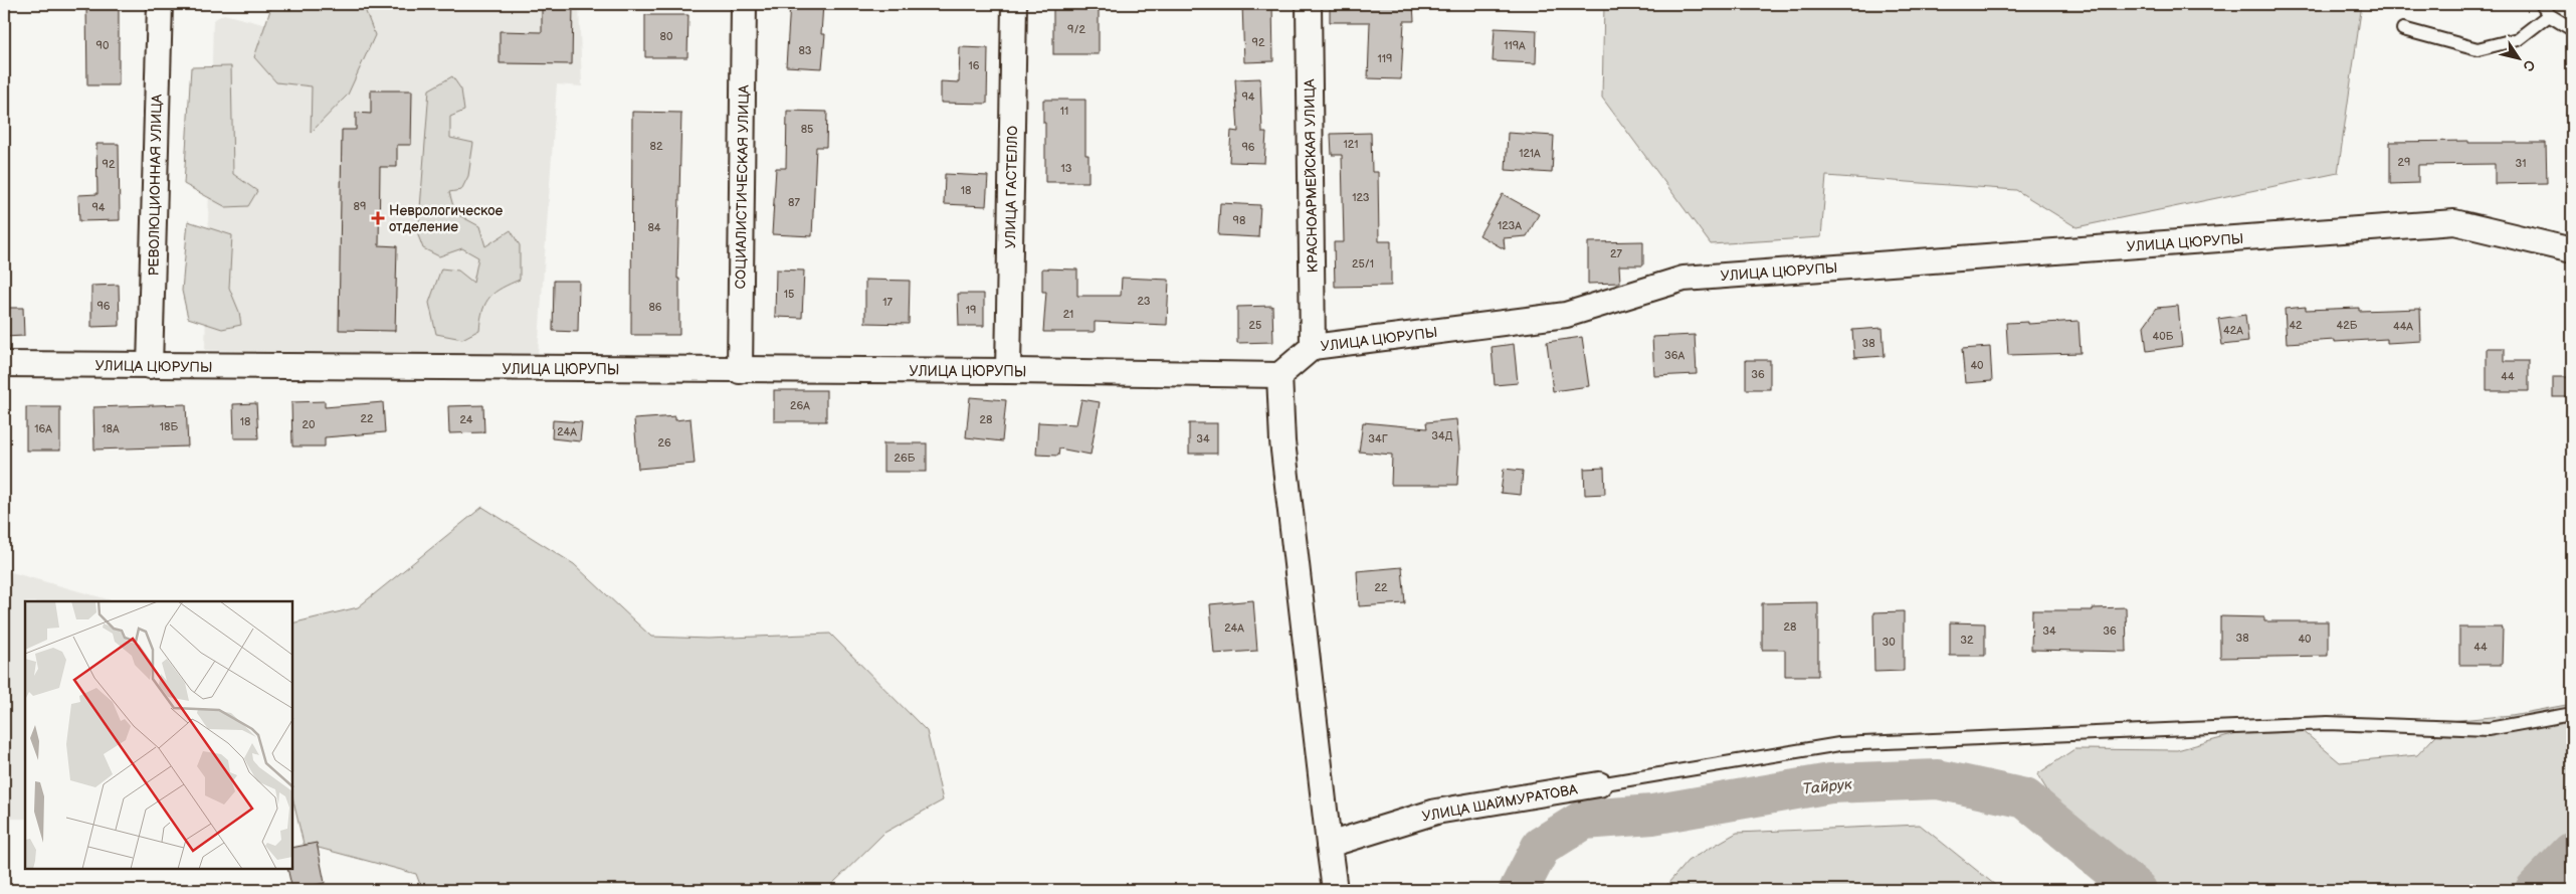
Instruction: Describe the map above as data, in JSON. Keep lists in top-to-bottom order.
{
  "streets": {
    "street": [
      "КРАСНОАРМЕЙСКАЯ УЛИЦА",
      "РЕВОЛЮЦИОННАЯ УЛИЦА",
      "СОЦИАЛИСТИЧЕСКАЯ УЛИЦА",
      "УЛИЦА ГАСТЕЛЛО",
      "УЛИЦА ЦЮРУПЫ",
      "УЛИЦА ШАЙМУРАТОВА"
    ]
  },
  "crossings": [
    ["КРАСНОАРМЕЙСКАЯ УЛИЦА", "УЛИЦА ЦЮРУПЫ"],
    ["РЕВОЛЮЦИОННАЯ УЛИЦА", "УЛИЦА ЦЮРУПЫ"],
    ["СОЦИАЛИСТИЧЕСКАЯ УЛИЦА", "УЛИЦА ЦЮРУПЫ"],
    ["УЛИЦА ГАСТЕЛЛО", "УЛИЦА ЦЮРУПЫ"]
  ],
  "water": ["Тайрук"],
  "places": {
    "health": ["Неврологическое отделение"]
  },
  "house_numbers": [
    "9/2",
    "80",
    "92",
    "90",
    "119А",
    "83",
    "119",
    "16",
    "94",
    "11",
    "85",
    "121",
    "82",
    "96",
    "121А",
    "29",
    "31",
    "92",
    "13",
    "18",
    "123",
    "87",
    "89",
    "94",
    "98",
    "123А",
    "84",
    "27",
    "25/1",
    "15",
    "23",
    "17",
    "96",
    "86",
    "19",
    "21",
    "25",
    "42",
    "42Б",
    "44А",
    "42А",
    "40Б",
    "38",
    "36А",
    "40",
    "36",
    "44",
    "26А",
    "22",
    "24",
    "28",
    "18",
    "20",
    "18Б",
    "16А",
    "18А",
    "24А",
    "34Д",
    "34",
    "34Г",
    "26",
    "26Б",
    "22",
    "28",
    "24А",
    "34",
    "36",
    "38",
    "40",
    "32",
    "30",
    "44"
  ],
  "north": "bottom right"
}
